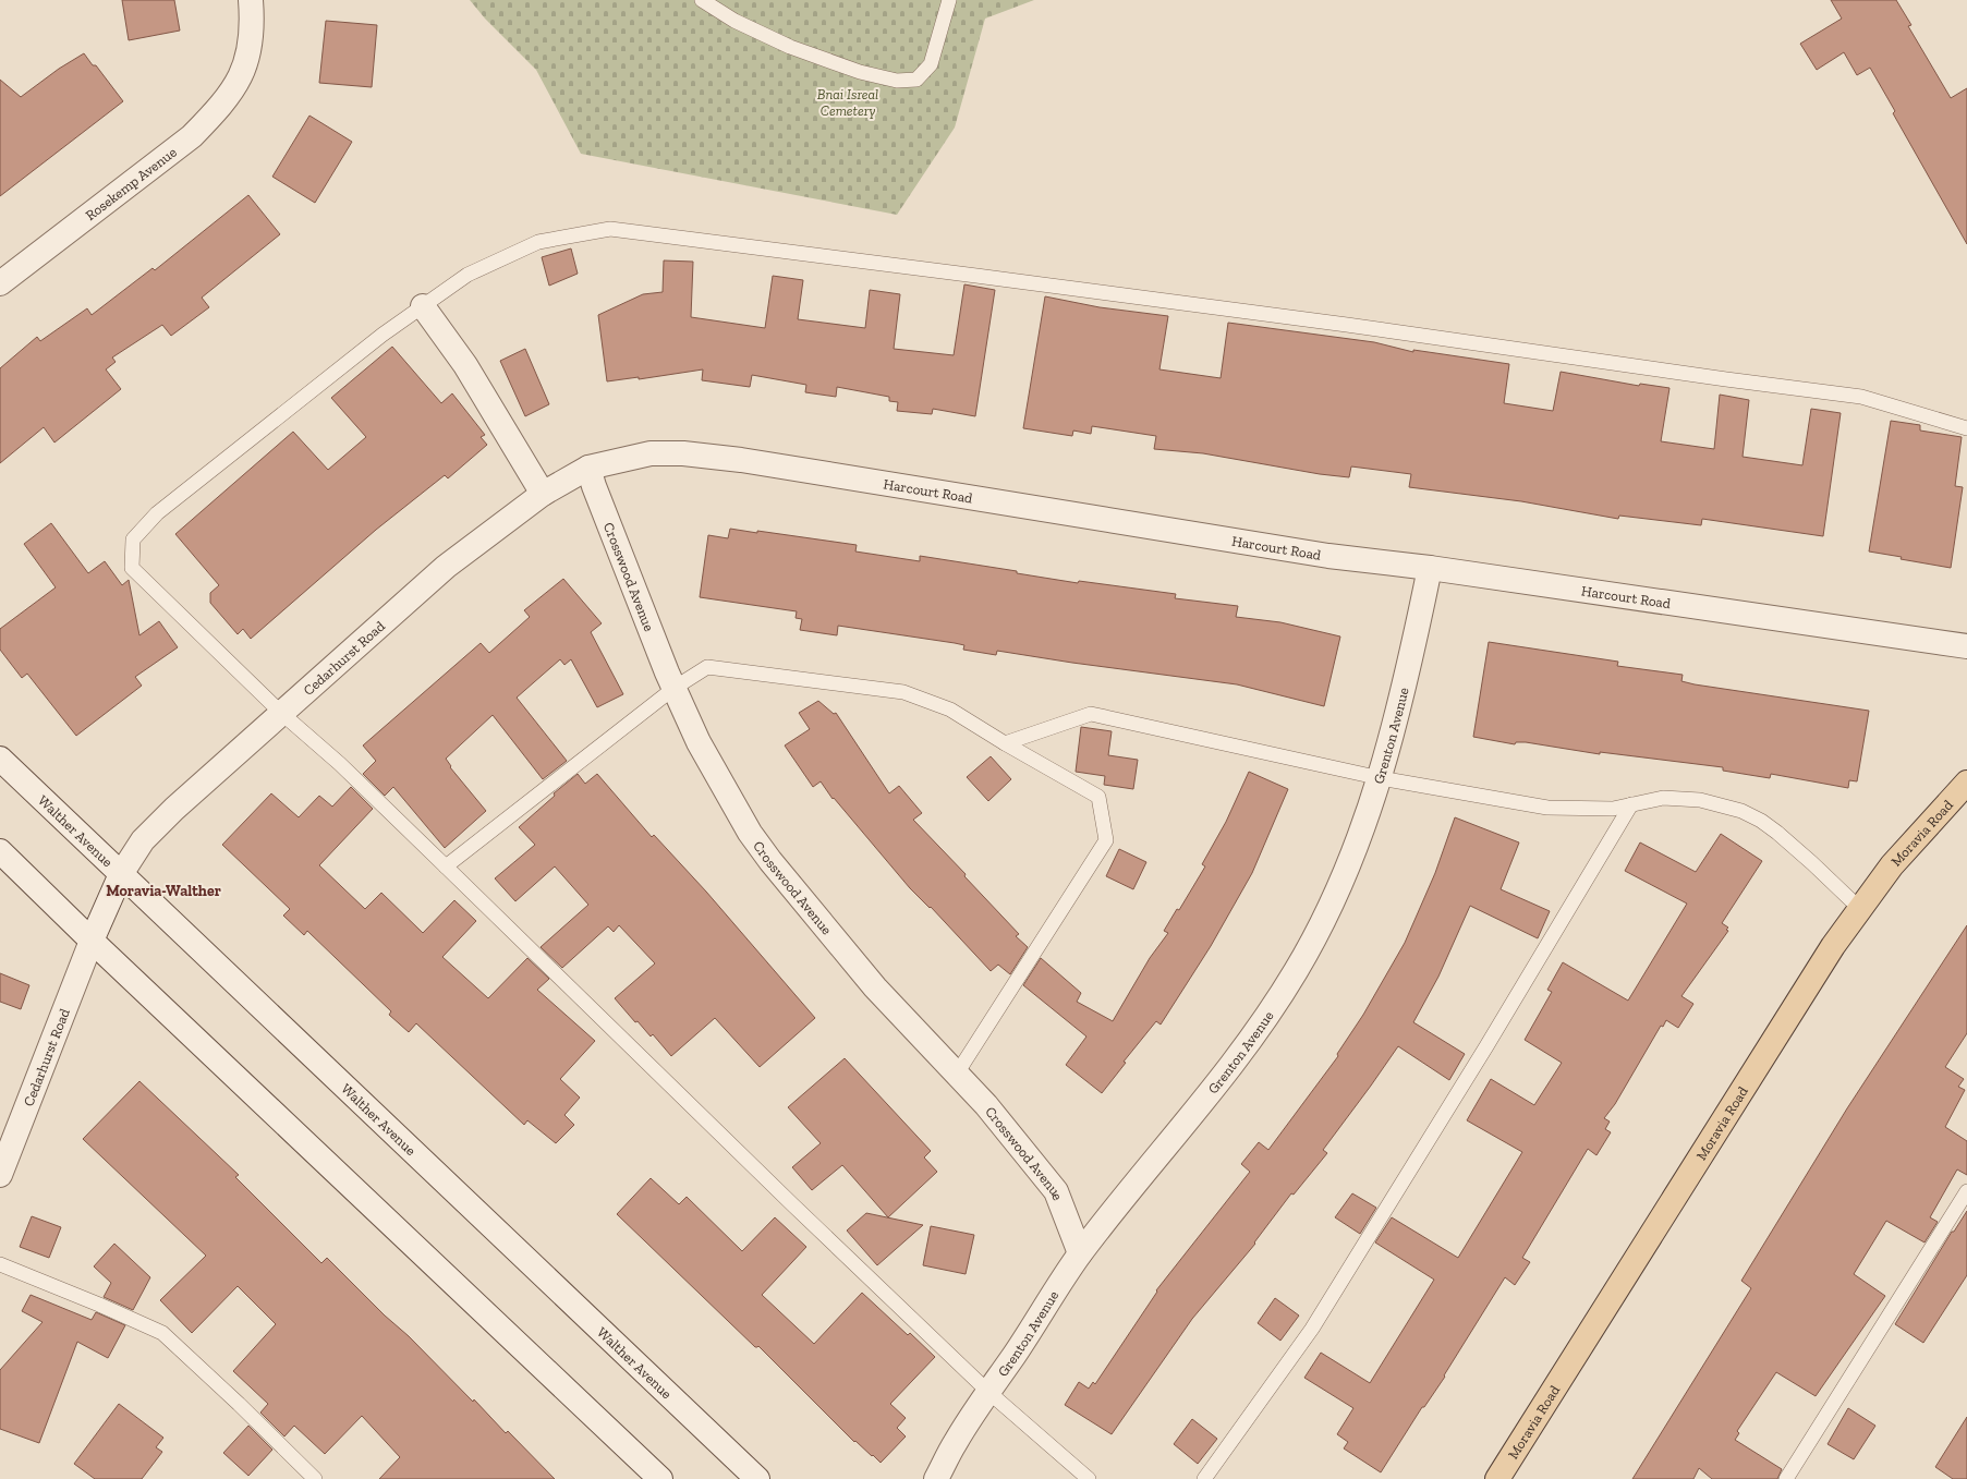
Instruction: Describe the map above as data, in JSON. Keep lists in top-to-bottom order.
{
  "streets": {
    "main road": ["Moravia Road"],
    "street": [
      "Rosekemp Avenue",
      "Harcourt Road",
      "Crosswood Avenue",
      "Cedarhurst Road",
      "Grenton Avenue",
      "Walther Avenue"
    ]
  },
  "crossings": [
    ["Harcourt Road", "Crosswood Avenue"],
    ["Harcourt Road", "Cedarhurst Road"],
    ["Harcourt Road", "Grenton Avenue"],
    ["Crosswood Avenue", "Cedarhurst Road"],
    ["Crosswood Avenue", "Grenton Avenue"],
    ["Cedarhurst Road", "Walther Avenue"]
  ],
  "districts": ["Moravia-Walther"],
  "parks": ["Bnai Isreal Cemetery"]
}
